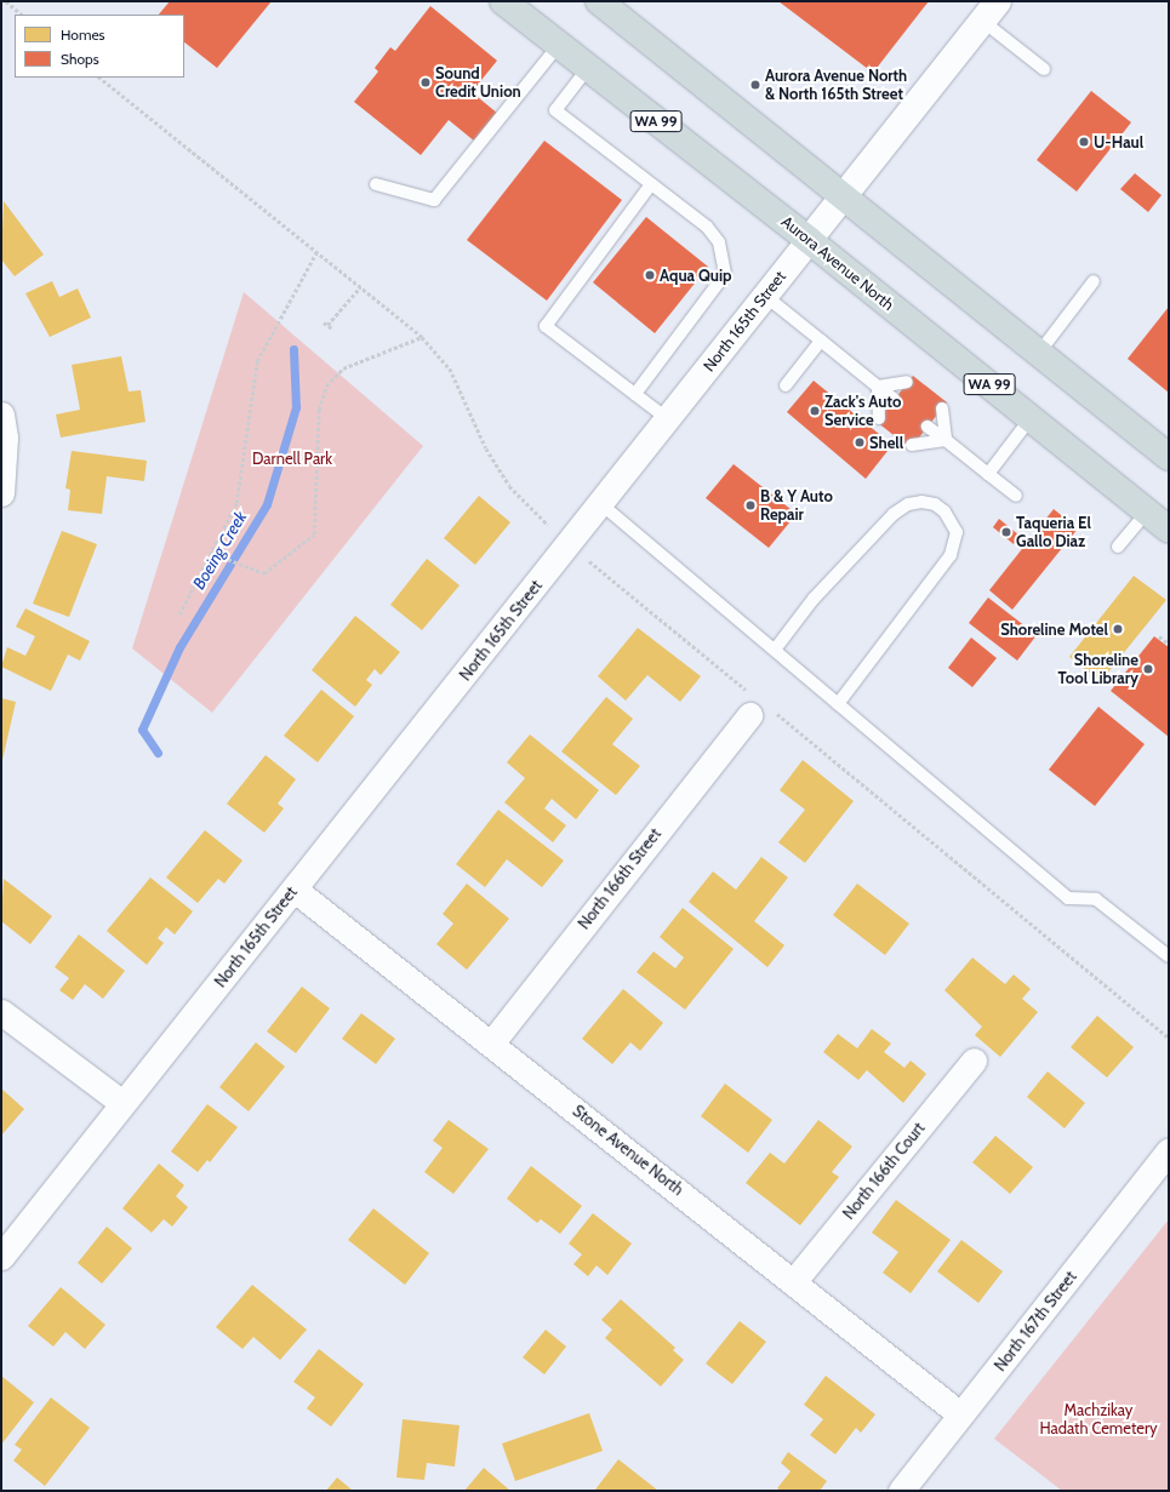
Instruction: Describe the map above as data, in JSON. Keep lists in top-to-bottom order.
{
  "streets": {
    "highway": ["WA 99", "Aurora Avenue North"],
    "street": [
      "North 165th Street",
      "North 166th Street",
      "Stone Avenue North",
      "North 166th Court",
      "North 167th Street"
    ]
  },
  "crossings": [
    ["Aurora Avenue North", "North 165th Street"],
    ["North 165th Street", "Stone Avenue North"],
    ["North 166th Street", "Stone Avenue North"],
    ["Stone Avenue North", "North 166th Court"],
    ["Stone Avenue North", "North 167th Street"]
  ],
  "water": ["Boeing Creek"],
  "parks": ["Darnell Park", "Machzikay Hadath Cemetery"],
  "places": [
    "Sound Credit Union",
    "Aurora Avenue North & North 165th Street",
    "U-Haul",
    "Aqua Quip",
    "Zack's Auto Service",
    "Shell",
    "B & Y Auto Repair",
    "Taqueria El Gallo Diaz",
    "Shoreline Motel",
    "Shoreline Tool Library"
  ],
  "legend": ["Homes", "Shops"]
}
